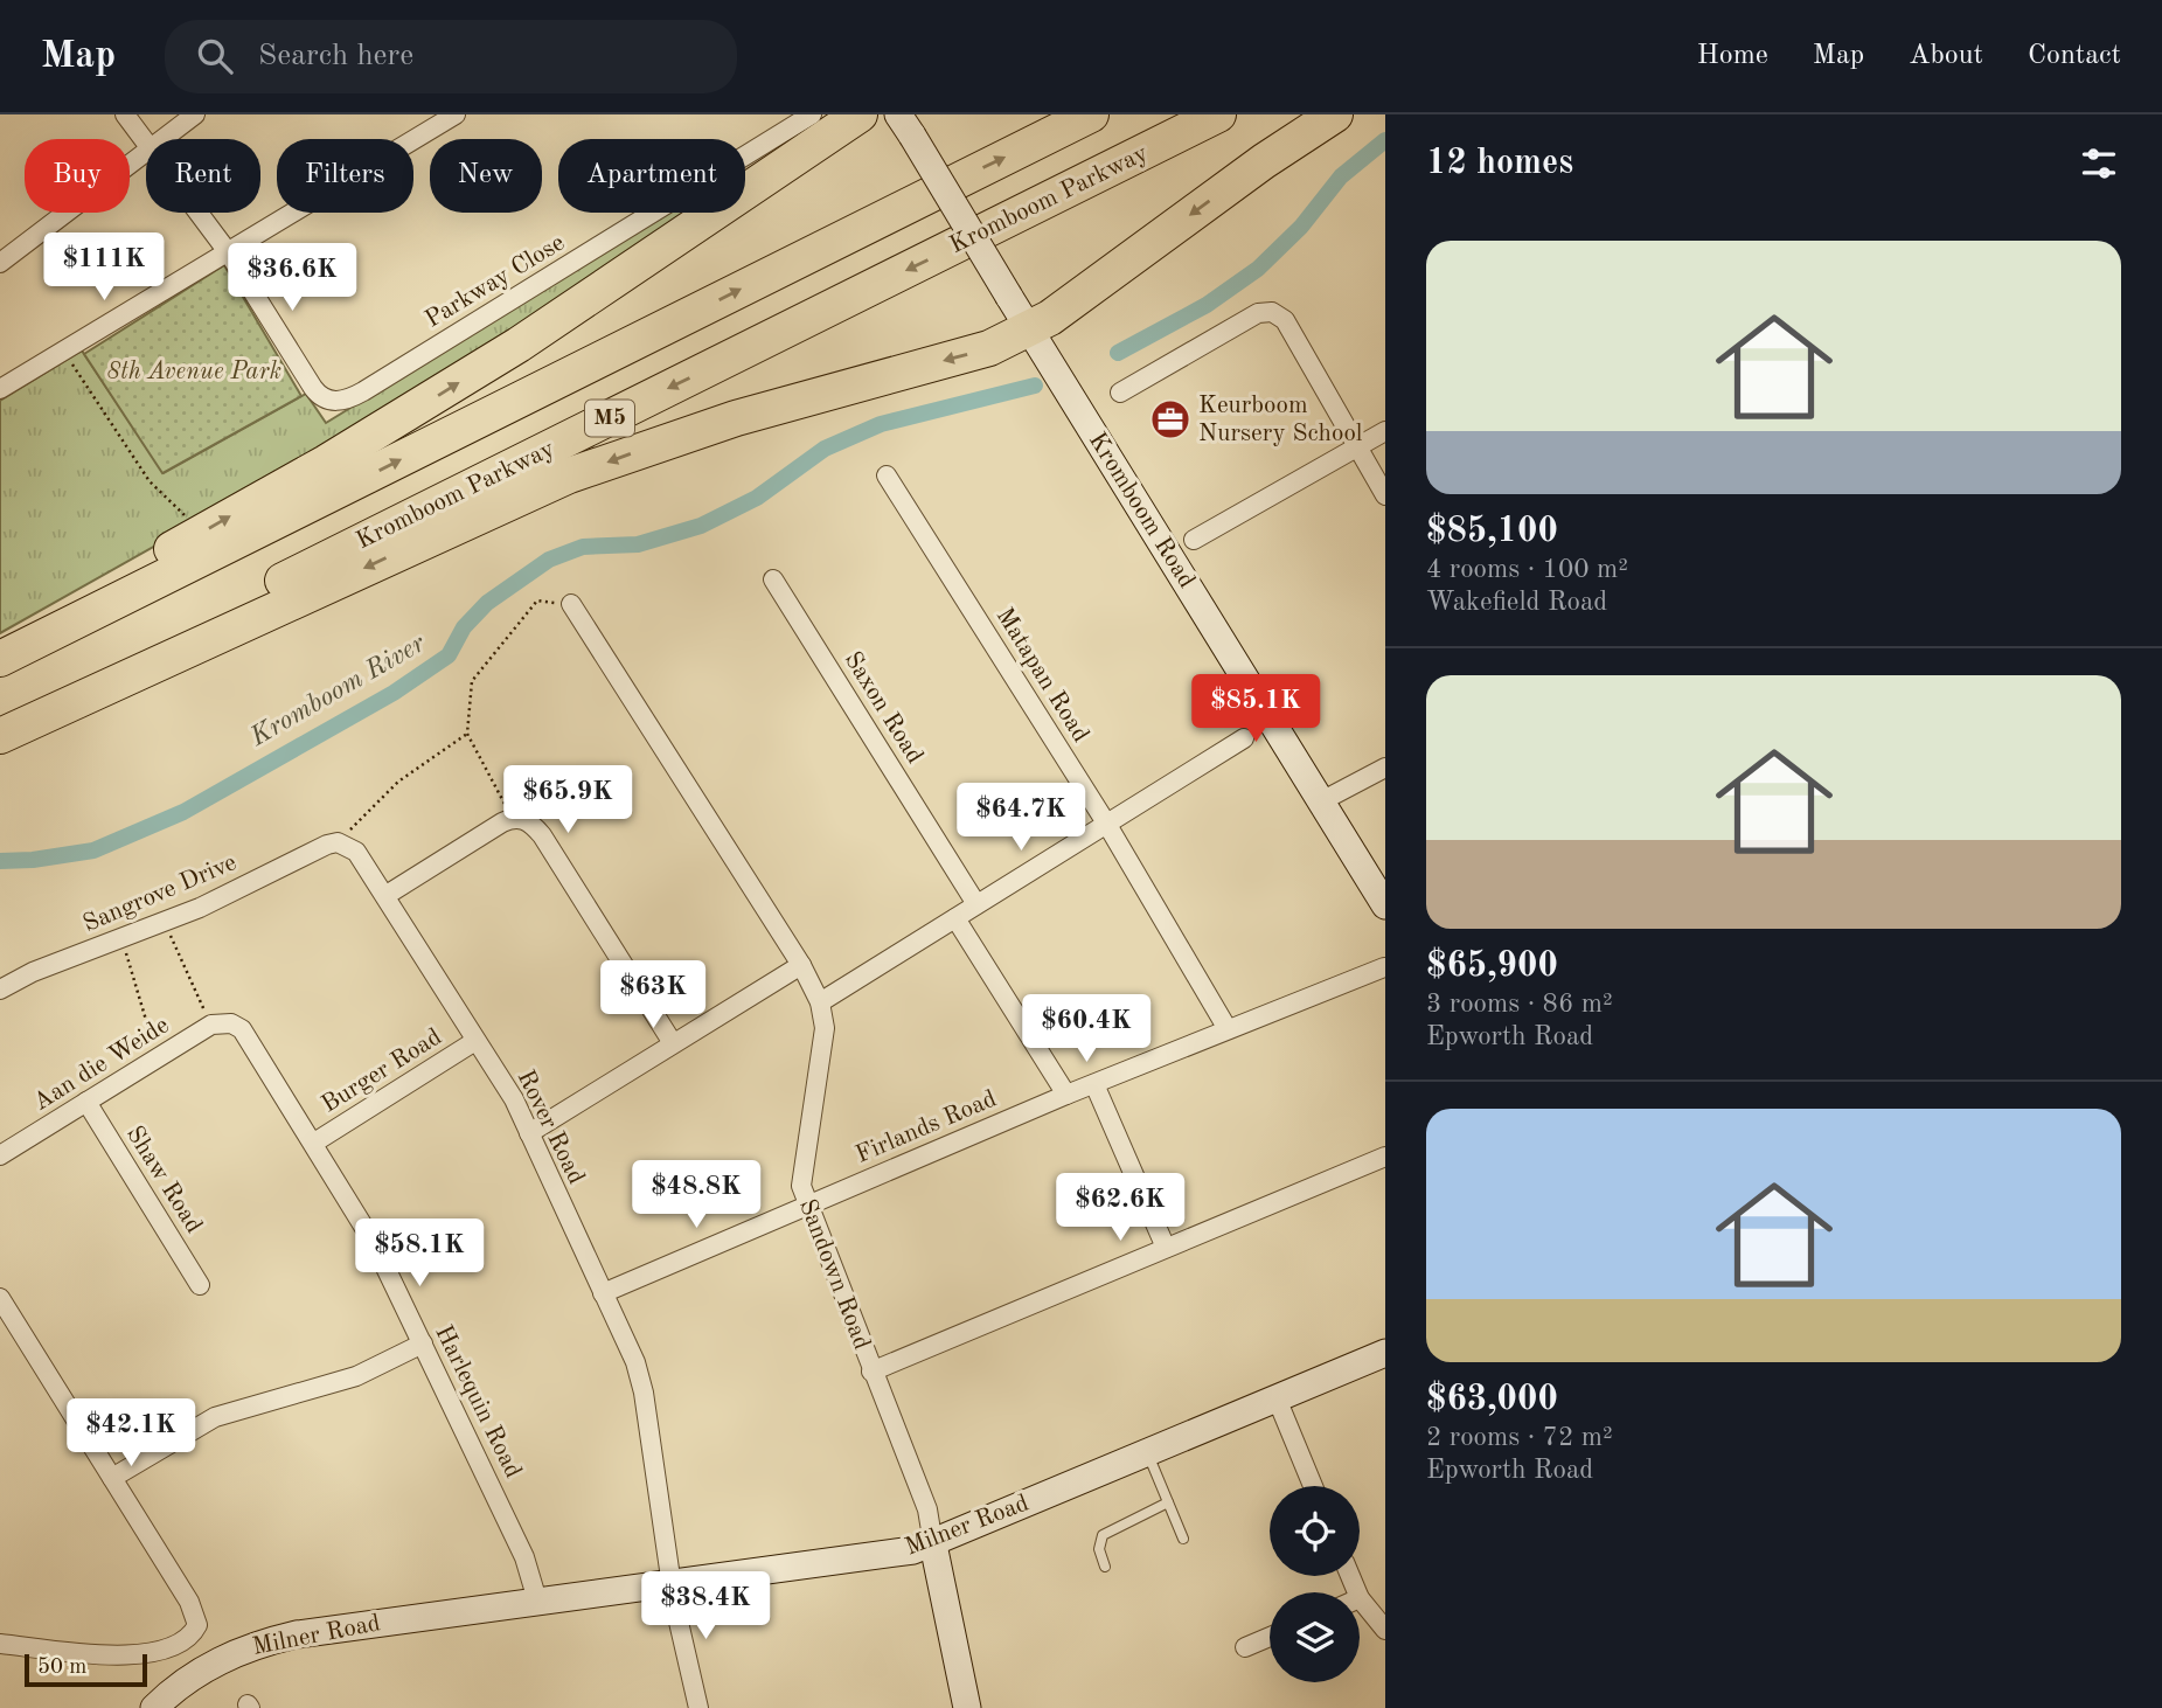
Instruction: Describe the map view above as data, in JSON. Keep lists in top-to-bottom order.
{
  "streets": {
    "highway": ["Kromboom Parkway", "M5"],
    "main road": ["Kromboom Road", "Sandown Road", "Milner Road"],
    "street": [
      "Parkway Close",
      "Matapan Road",
      "Saxon Road",
      "Sangrove Drive",
      "Aan die Weide",
      "Burger Road",
      "Rover Road",
      "Firlands Road",
      "Shaw Road",
      "Harlequin Road"
    ]
  },
  "crossings": [
    ["Matapan Road", "Firlands Road"],
    ["Sangrove Drive", "Rover Road"],
    ["Aan die Weide", "Shaw Road"],
    ["Aan die Weide", "Harlequin Road"],
    ["Burger Road", "Rover Road"],
    ["Burger Road", "Harlequin Road"],
    ["Rover Road", "Firlands Road"],
    ["Rover Road", "Milner Road"],
    ["Firlands Road", "Sandown Road"],
    ["Sandown Road", "Milner Road"],
    ["Harlequin Road", "Milner Road"]
  ],
  "water": ["Kromboom River"],
  "parks": ["8th Avenue Park"],
  "places": {
    "office": ["Keurboom Nursery School"]
  },
  "scale_bar": "50 m",
  "page": {
    "header": "Map",
    "search": "Search here",
    "nav": [
      "Home",
      "Map",
      "About",
      "Contact"
    ],
    "heading": "12 homes",
    "chip": [
      "Buy",
      "Rent",
      "Filters",
      "New",
      "Apartment"
    ],
    "list": [
      {
        "name": "$85,100",
        "note": "4 rooms · 100 m² · Wakefield Road"
      },
      {
        "name": "$65,900",
        "note": "3 rooms · 86 m² · Epworth Road"
      },
      {
        "name": "$63,000",
        "note": "2 rooms · 72 m² · Epworth Road"
      }
    ],
    "price": [
      "$111K",
      "$36.6K",
      "$85.1K",
      "$65.9K",
      "$64.7K",
      "$63K",
      "$60.4K",
      "$48.8K",
      "$62.6K",
      "$58.1K",
      "$42.1K",
      "$38.4K"
    ],
    "scale": "50 m"
  }
}
